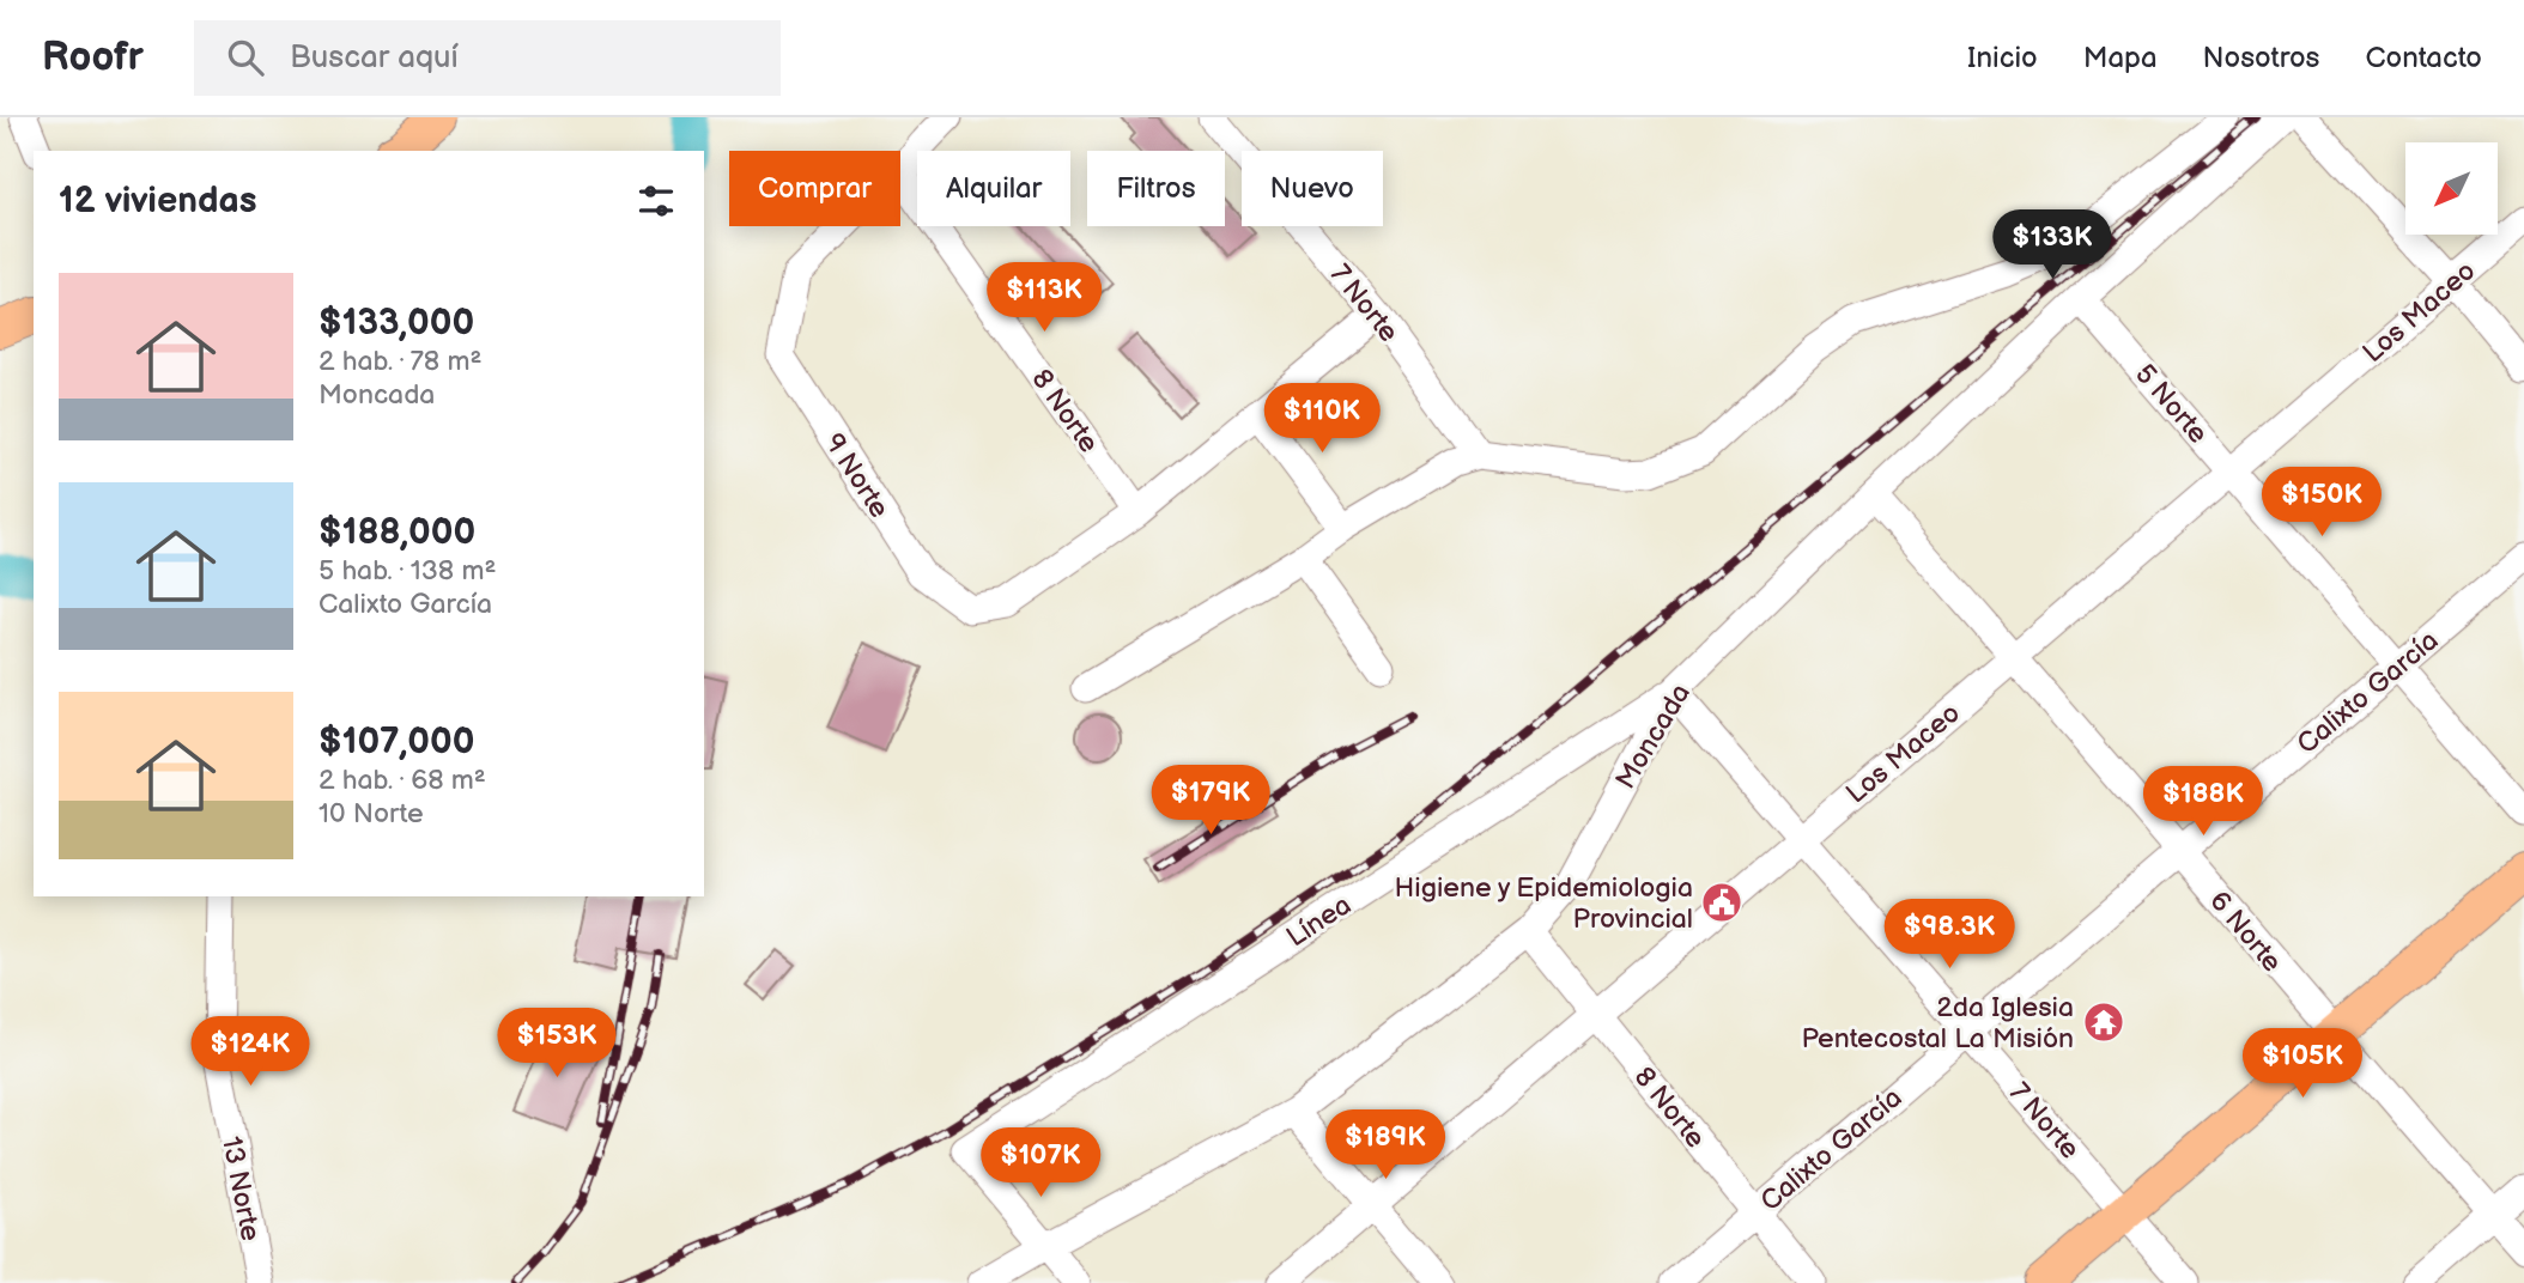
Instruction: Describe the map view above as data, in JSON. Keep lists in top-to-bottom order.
{
  "streets": {
    "street": [
      "7 Norte",
      "Los Maceo",
      "5 Norte",
      "8 Norte",
      "9 Norte",
      "Calixto García",
      "Moncada",
      "Línea",
      "6 Norte",
      "13 Norte"
    ]
  },
  "crossings": [
    ["7 Norte", "Los Maceo"],
    ["7 Norte", "Calixto García"],
    ["7 Norte", "Moncada"],
    ["7 Norte", "Línea"],
    ["Los Maceo", "5 Norte"],
    ["Los Maceo", "8 Norte"],
    ["Los Maceo", "6 Norte"],
    ["5 Norte", "Calixto García"],
    ["5 Norte", "Moncada"],
    ["8 Norte", "9 Norte"],
    ["8 Norte", "Calixto García"],
    ["8 Norte", "Moncada"],
    ["Calixto García", "6 Norte"],
    ["Moncada", "Línea"],
    ["Moncada", "6 Norte"]
  ],
  "places": {
    "public building": ["Higiene y Epidemiologia Provincial"],
    "temple": ["2da Iglesia Pentecostal La Misión"]
  },
  "north": "bottom left",
  "page": {
    "header": "Roofr",
    "search": "Buscar aquí",
    "nav": [
      "Inicio",
      "Mapa",
      "Nosotros",
      "Contacto"
    ],
    "chip": [
      "Comprar",
      "Alquilar",
      "Filtros",
      "Nuevo"
    ],
    "heading": "12 viviendas",
    "price": [
      "$133K",
      "$113K",
      "$110K",
      "$150K",
      "$179K",
      "$188K",
      "$98.3K",
      "$153K",
      "$124K",
      "$105K",
      "$189K",
      "$107K"
    ],
    "list": [
      {
        "name": "$133,000",
        "note": "2 hab. · 78 m² · Moncada"
      },
      {
        "name": "$188,000",
        "note": "5 hab. · 138 m² · Calixto García"
      },
      {
        "name": "$107,000",
        "note": "2 hab. · 68 m² · 10 Norte"
      }
    ]
  }
}
